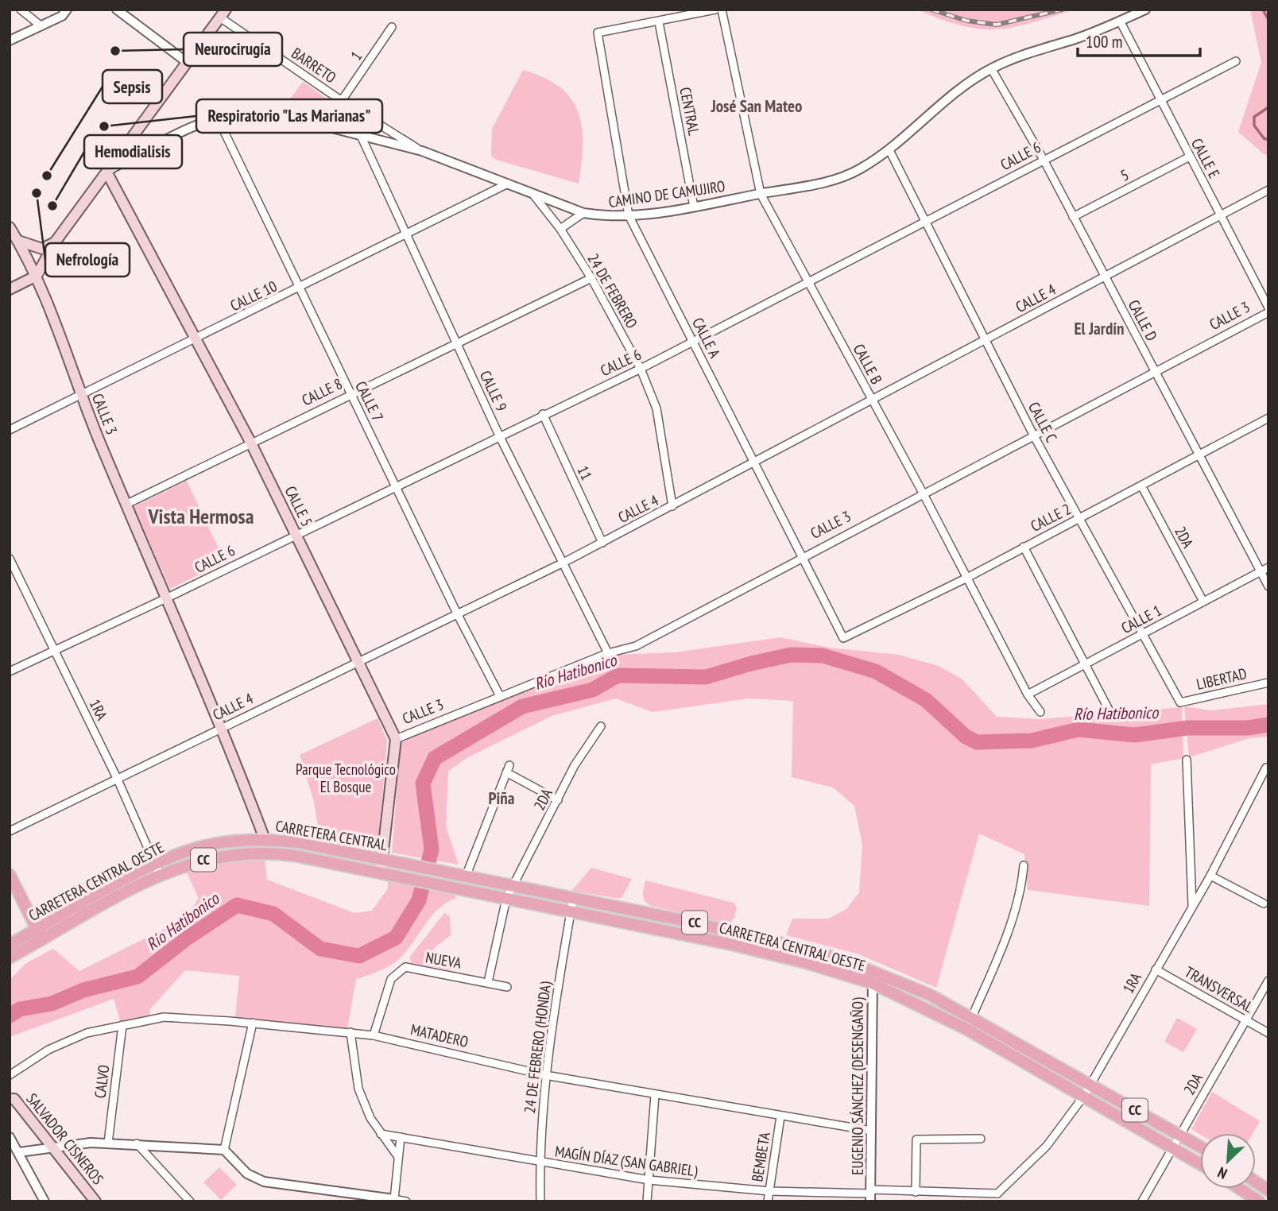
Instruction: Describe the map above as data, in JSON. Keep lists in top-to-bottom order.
{
  "streets": {
    "main road": [
      "CALLE 3",
      "CALLE 5",
      "CARRETERA CENTRAL",
      "CC",
      "CARRETERA CENTRAL OESTE",
      "SALVADOR CISNEROS"
    ],
    "street": [
      "1",
      "BARRETO",
      "CENTRAL",
      "CALLE 6",
      "CALLE E",
      "5",
      "CAMINO DE CAMUJIRO",
      "24 DE FEBRERO",
      "CALLE 10",
      "CALLE 4",
      "CALLE D",
      "CALLE A",
      "CALLE B",
      "CALLE 9",
      "CALLE 8",
      "CALLE 7",
      "CALLE C",
      "11",
      "CALLE 2",
      "2DA",
      "CALLE 1",
      "LIBERTAD",
      "1RA",
      "NUEVA",
      "TRANSVERSAL",
      "MATADERO",
      "24 DE FEBRERO (HONDA)",
      "CALVO",
      "EUGENIO SÁNCHEZ (DESENGAÑO)",
      "BEMBETA",
      "MAGÍN DÍAZ (SAN GABRIEL)"
    ]
  },
  "crossings": [
    ["1", "BARRETO"],
    ["1", "CAMINO DE CAMUJIRO"],
    ["BARRETO", "CAMINO DE CAMUJIRO"],
    ["CENTRAL", "CAMINO DE CAMUJIRO"],
    ["CENTRAL", "CALLE A"],
    ["CALLE 6", "CALLE E"],
    ["CALLE 6", "24 DE FEBRERO"],
    ["CALLE 6", "CALLE 3"],
    ["CALLE 6", "CALLE D"],
    ["CALLE 6", "CALLE A"],
    ["CALLE 6", "CALLE B"],
    ["CALLE 6", "CALLE 9"],
    ["CALLE 6", "CALLE 7"],
    ["CALLE 6", "CALLE C"],
    ["CALLE 6", "11"],
    ["CALLE 6", "CALLE 5"],
    ["CALLE 6", "1RA"],
    ["CALLE E", "5"],
    ["CALLE E", "CAMINO DE CAMUJIRO"],
    ["CALLE E", "CALLE 4"],
    ["5", "CALLE D"],
    ["CAMINO DE CAMUJIRO", "24 DE FEBRERO"],
    ["CAMINO DE CAMUJIRO", "CALLE 10"],
    ["CAMINO DE CAMUJIRO", "CALLE D"],
    ["CAMINO DE CAMUJIRO", "CALLE A"],
    ["CAMINO DE CAMUJIRO", "CALLE B"],
    ["CAMINO DE CAMUJIRO", "CALLE 9"],
    ["CAMINO DE CAMUJIRO", "CALLE 7"],
    ["CAMINO DE CAMUJIRO", "CALLE C"],
    ["CAMINO DE CAMUJIRO", "CALLE 5"],
    ["24 DE FEBRERO", "CALLE 4"],
    ["24 DE FEBRERO", "CALLE 8"],
    ["CALLE 10", "CALLE 3"],
    ["CALLE 10", "CALLE 9"],
    ["CALLE 10", "CALLE 7"],
    ["CALLE 10", "CALLE 5"],
    ["CALLE 4", "CALLE 3"],
    ["CALLE 4", "CALLE D"],
    ["CALLE 4", "CALLE A"],
    ["CALLE 4", "CALLE B"],
    ["CALLE 4", "CALLE 9"],
    ["CALLE 4", "CALLE 7"],
    ["CALLE 4", "CALLE C"],
    ["CALLE 4", "11"],
    ["CALLE 4", "CALLE 5"],
    ["CALLE 4", "1RA"],
    ["CALLE 3", "CALLE D"],
    ["CALLE 3", "CALLE A"],
    ["CALLE 3", "CALLE B"],
    ["CALLE 3", "CALLE 9"],
    ["CALLE 3", "CALLE 8"],
    ["CALLE 3", "CALLE 7"],
    ["CALLE 3", "CALLE C"],
    ["CALLE 3", "CALLE 5"],
    ["CALLE 3", "CARRETERA CENTRAL"],
    ["CALLE 3", "CARRETERA CENTRAL OESTE"],
    ["CALLE D", "CALLE 2"],
    ["CALLE D", "CALLE 1"],
    ["CALLE A", "CALLE 2"],
    ["CALLE B", "CALLE 2"],
    ["CALLE B", "CALLE 1"],
    ["CALLE 9", "CALLE 8"],
    ["CALLE 8", "CALLE 7"],
    ["CALLE 8", "CALLE 5"],
    ["CALLE C", "CALLE 2"],
    ["CALLE C", "CALLE 1"],
    ["CALLE C", "LIBERTAD"],
    ["CALLE 2", "2DA"],
    ["2DA", "CALLE 1"],
    ["2DA", "CARRETERA CENTRAL OESTE"],
    ["2DA", "TRANSVERSAL"],
    ["1RA", "CARRETERA CENTRAL OESTE"],
    ["1RA", "TRANSVERSAL"],
    ["1RA", "MAGÍN DÍAZ (SAN GABRIEL)"],
    ["CARRETERA CENTRAL", "CARRETERA CENTRAL OESTE"],
    ["CC", "CARRETERA CENTRAL OESTE"],
    ["CARRETERA CENTRAL OESTE", "24 DE FEBRERO (HONDA)"],
    ["CARRETERA CENTRAL OESTE", "EUGENIO SÁNCHEZ (DESENGAÑO)"],
    ["NUEVA", "MATADERO"],
    ["MATADERO", "24 DE FEBRERO (HONDA)"],
    ["MATADERO", "CALVO"],
    ["MATADERO", "EUGENIO SÁNCHEZ (DESENGAÑO)"],
    ["MATADERO", "BEMBETA"],
    ["24 DE FEBRERO (HONDA)", "MAGÍN DÍAZ (SAN GABRIEL)"],
    ["EUGENIO SÁNCHEZ (DESENGAÑO)", "MAGÍN DÍAZ (SAN GABRIEL)"],
    ["BEMBETA", "MAGÍN DÍAZ (SAN GABRIEL)"]
  ],
  "districts": [
    "José San Mateo",
    "El Jardín",
    "Vista Hermosa",
    "Piña"
  ],
  "water": ["Río Hatibonico"],
  "parks": ["Parque Tecnológico El Bosque"],
  "places": [
    "Neurocirugía",
    "Respiratorio \"Las Marianas\"",
    "Sepsis",
    "Nefrología",
    "Hemodialisis"
  ],
  "scale_bar": "100 m",
  "north": "bottom left"
}
